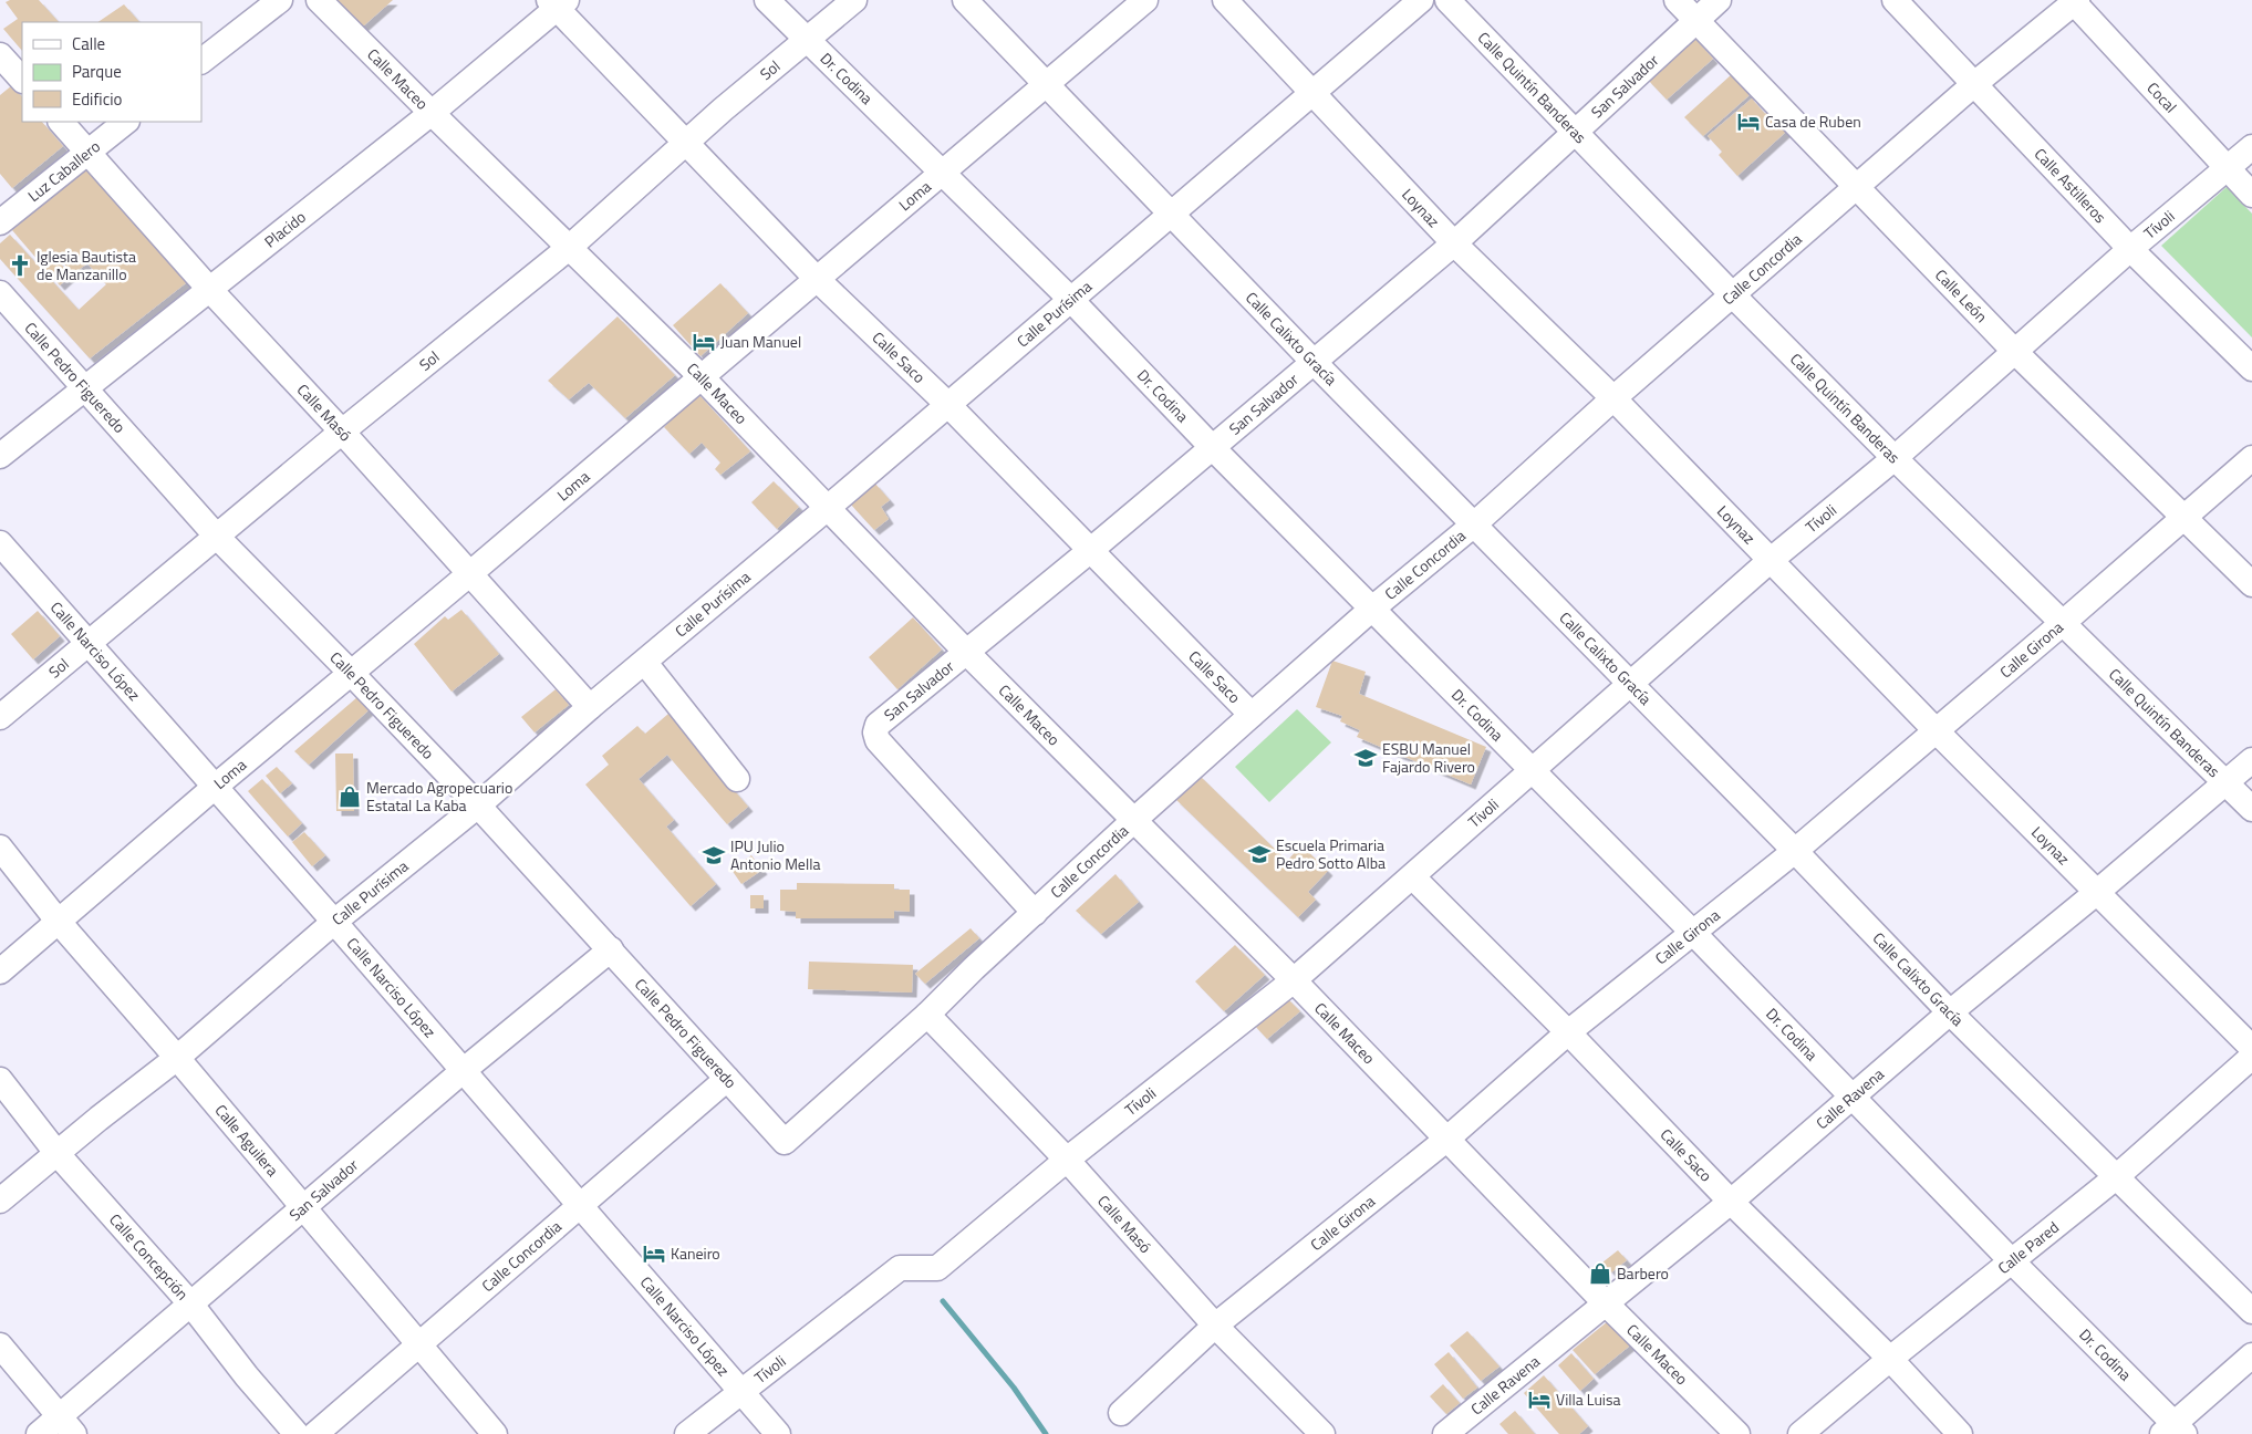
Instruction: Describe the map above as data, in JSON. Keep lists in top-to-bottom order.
{
  "streets": {
    "street": [
      "Sol",
      "Calle Maceo",
      "Dr. Codina",
      "San Salvador",
      "Calle Quintín Banderas",
      "Cocal",
      "Luz Caballero",
      "Calle Astilleros",
      "Loma",
      "Loynaz",
      "Tívoli",
      "Placido",
      "Calle Concordia",
      "Calle León",
      "Calle Purísima",
      "Calle Calixto Gracía",
      "Calle Saco",
      "Calle Pedro Figueredo",
      "Calle Masó",
      "Calle Girona",
      "Calle Narciso López",
      "Calle Ravena",
      "Calle Aguilera",
      "Calle Pared",
      "Calle Concepción"
    ]
  },
  "crossings": [
    ["Sol", "Calle Maceo"],
    ["Sol", "Dr. Codina"],
    ["Sol", "Calle Saco"],
    ["Sol", "Calle Pedro Figueredo"],
    ["Sol", "Calle Masó"],
    ["Sol", "Calle Narciso López"],
    ["Calle Maceo", "San Salvador"],
    ["Calle Maceo", "Loma"],
    ["Calle Maceo", "Tívoli"],
    ["Calle Maceo", "Placido"],
    ["Calle Maceo", "Calle Concordia"],
    ["Calle Maceo", "Calle Purísima"],
    ["Calle Maceo", "Calle Girona"],
    ["Calle Maceo", "Calle Ravena"],
    ["Dr. Codina", "San Salvador"],
    ["Dr. Codina", "Loma"],
    ["Dr. Codina", "Tívoli"],
    ["Dr. Codina", "Calle Concordia"],
    ["Dr. Codina", "Calle Purísima"],
    ["Dr. Codina", "Calle Girona"],
    ["Dr. Codina", "Calle Ravena"],
    ["Dr. Codina", "Calle Pared"],
    ["San Salvador", "Calle Quintín Banderas"],
    ["San Salvador", "Loynaz"],
    ["San Salvador", "Calle Concordia"],
    ["San Salvador", "Calle León"],
    ["San Salvador", "Calle Calixto Gracía"],
    ["San Salvador", "Calle Saco"],
    ["San Salvador", "Calle Pedro Figueredo"],
    ["San Salvador", "Calle Narciso López"],
    ["San Salvador", "Calle Aguilera"],
    ["San Salvador", "Calle Concepción"],
    ["Calle Quintín Banderas", "Tívoli"],
    ["Calle Quintín Banderas", "Calle Concordia"],
    ["Calle Quintín Banderas", "Calle Girona"],
    ["Calle Quintín Banderas", "Calle Ravena"],
    ["Cocal", "Tívoli"],
    ["Cocal", "Calle Concordia"],
    ["Luz Caballero", "Calle Masó"],
    ["Calle Astilleros", "Tívoli"],
    ["Calle Astilleros", "Calle Concordia"],
    ["Loma", "Calle Calixto Gracía"],
    ["Loma", "Calle Saco"],
    ["Loma", "Calle Pedro Figueredo"],
    ["Loma", "Calle Masó"],
    ["Loma", "Calle Narciso López"],
    ["Loma", "Calle Aguilera"],
    ["Loynaz", "Tívoli"],
    ["Loynaz", "Calle Concordia"],
    ["Loynaz", "Calle Purísima"],
    ["Loynaz", "Calle Girona"],
    ["Loynaz", "Calle Ravena"],
    ["Tívoli", "Calle León"],
    ["Tívoli", "Calle Calixto Gracía"],
    ["Tívoli", "Calle Saco"],
    ["Tívoli", "Calle Masó"],
    ["Tívoli", "Calle Narciso López"],
    ["Placido", "Calle Saco"],
    ["Placido", "Calle Pedro Figueredo"],
    ["Placido", "Calle Masó"],
    ["Calle Concordia", "Calle León"],
    ["Calle Concordia", "Calle Calixto Gracía"],
    ["Calle Concordia", "Calle Saco"],
    ["Calle Concordia", "Calle Pedro Figueredo"],
    ["Calle Concordia", "Calle Masó"],
    ["Calle Concordia", "Calle Narciso López"],
    ["Calle Concordia", "Calle Aguilera"],
    ["Calle León", "Calle Girona"],
    ["Calle Purísima", "Calle Calixto Gracía"],
    ["Calle Purísima", "Calle Saco"],
    ["Calle Purísima", "Calle Pedro Figueredo"],
    ["Calle Purísima", "Calle Masó"],
    ["Calle Purísima", "Calle Narciso López"],
    ["Calle Purísima", "Calle Aguilera"],
    ["Calle Purísima", "Calle Concepción"],
    ["Calle Calixto Gracía", "Calle Girona"],
    ["Calle Calixto Gracía", "Calle Ravena"],
    ["Calle Calixto Gracía", "Calle Pared"],
    ["Calle Saco", "Calle Girona"],
    ["Calle Saco", "Calle Ravena"],
    ["Calle Saco", "Calle Pared"],
    ["Calle Masó", "Calle Girona"]
  ],
  "places": {
    "hotel": [
      "Casa de Ruben",
      "Juan Manuel",
      "Kaneiro",
      "Villa Luisa"
    ],
    "church": ["Iglesia Bautista de Manzanillo"],
    "school or university": ["ESBU Manuel Fajardo Rivero", "Escuela Primaria Pedro Sotto Alba", "IPU Julio Antonio Mella"],
    "shop": ["Mercado Agropecuario Estatal La Kaba", "Barbero"]
  },
  "legend": ["Calle", "Parque", "Edificio"]
}
